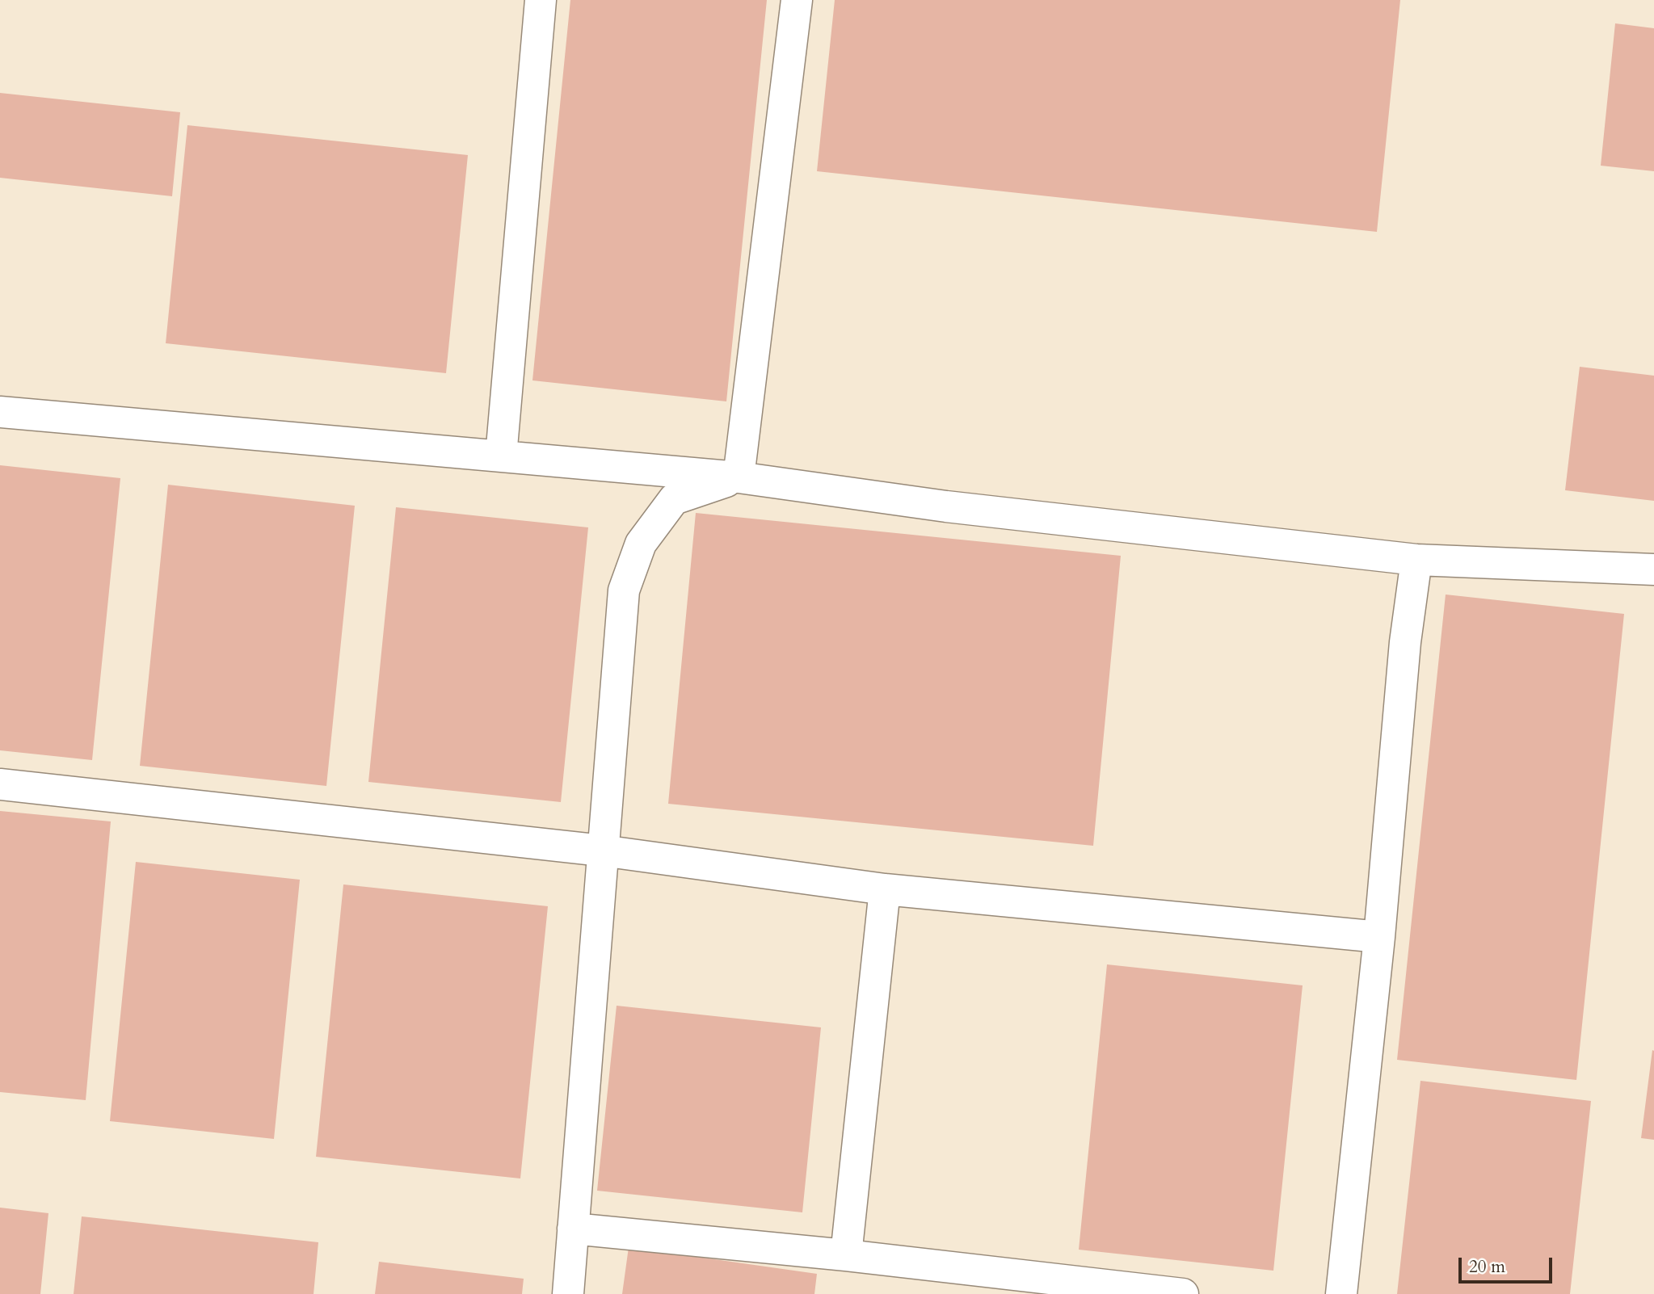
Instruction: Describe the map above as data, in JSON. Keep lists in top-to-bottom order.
{
  "scale_bar": "20 m"
}
